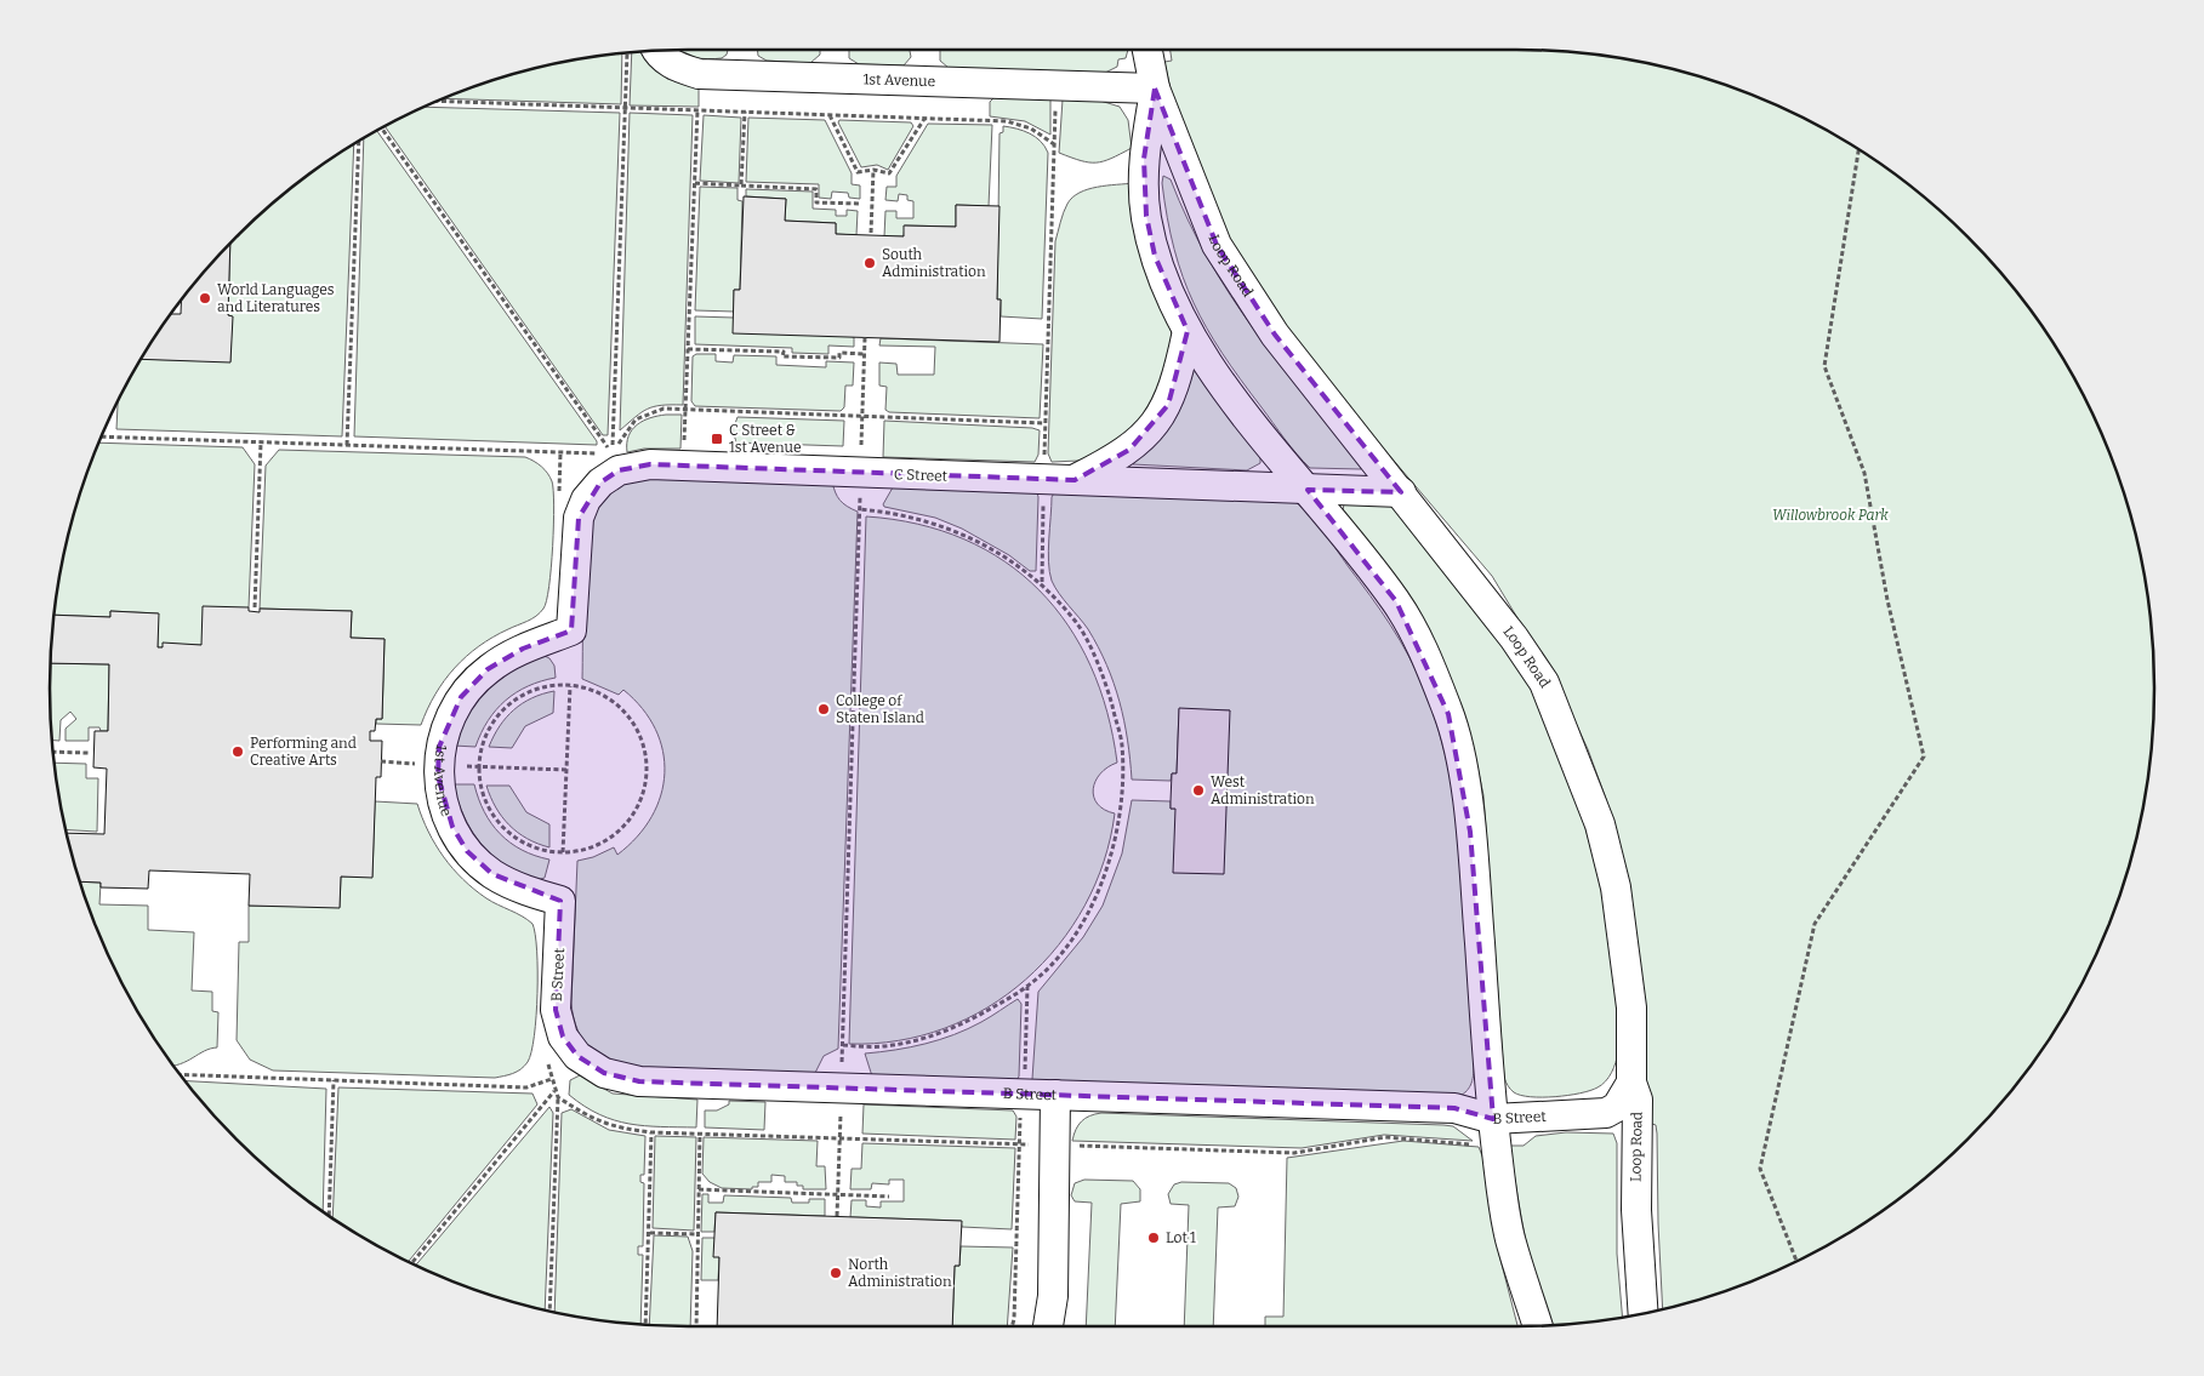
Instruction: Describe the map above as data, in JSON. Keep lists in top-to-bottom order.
{
  "streets": {
    "street": [
      "1st Avenue",
      "Loop Road",
      "C Street",
      "B Street"
    ]
  },
  "crossings": [
    ["1st Avenue", "Loop Road"],
    ["1st Avenue", "C Street"],
    ["1st Avenue", "B Street"],
    ["Loop Road", "C Street"],
    ["Loop Road", "B Street"]
  ],
  "parks": ["Willowbrook Park"],
  "places": {
    "other": [
      "South Administration",
      "World Languages and Literatures",
      "College of Staten Island",
      "Performing and Creative Arts",
      "West Administration",
      "Lot 1",
      "North Administration"
    ],
    "transit": ["C Street & 1st Avenue"]
  }
}
